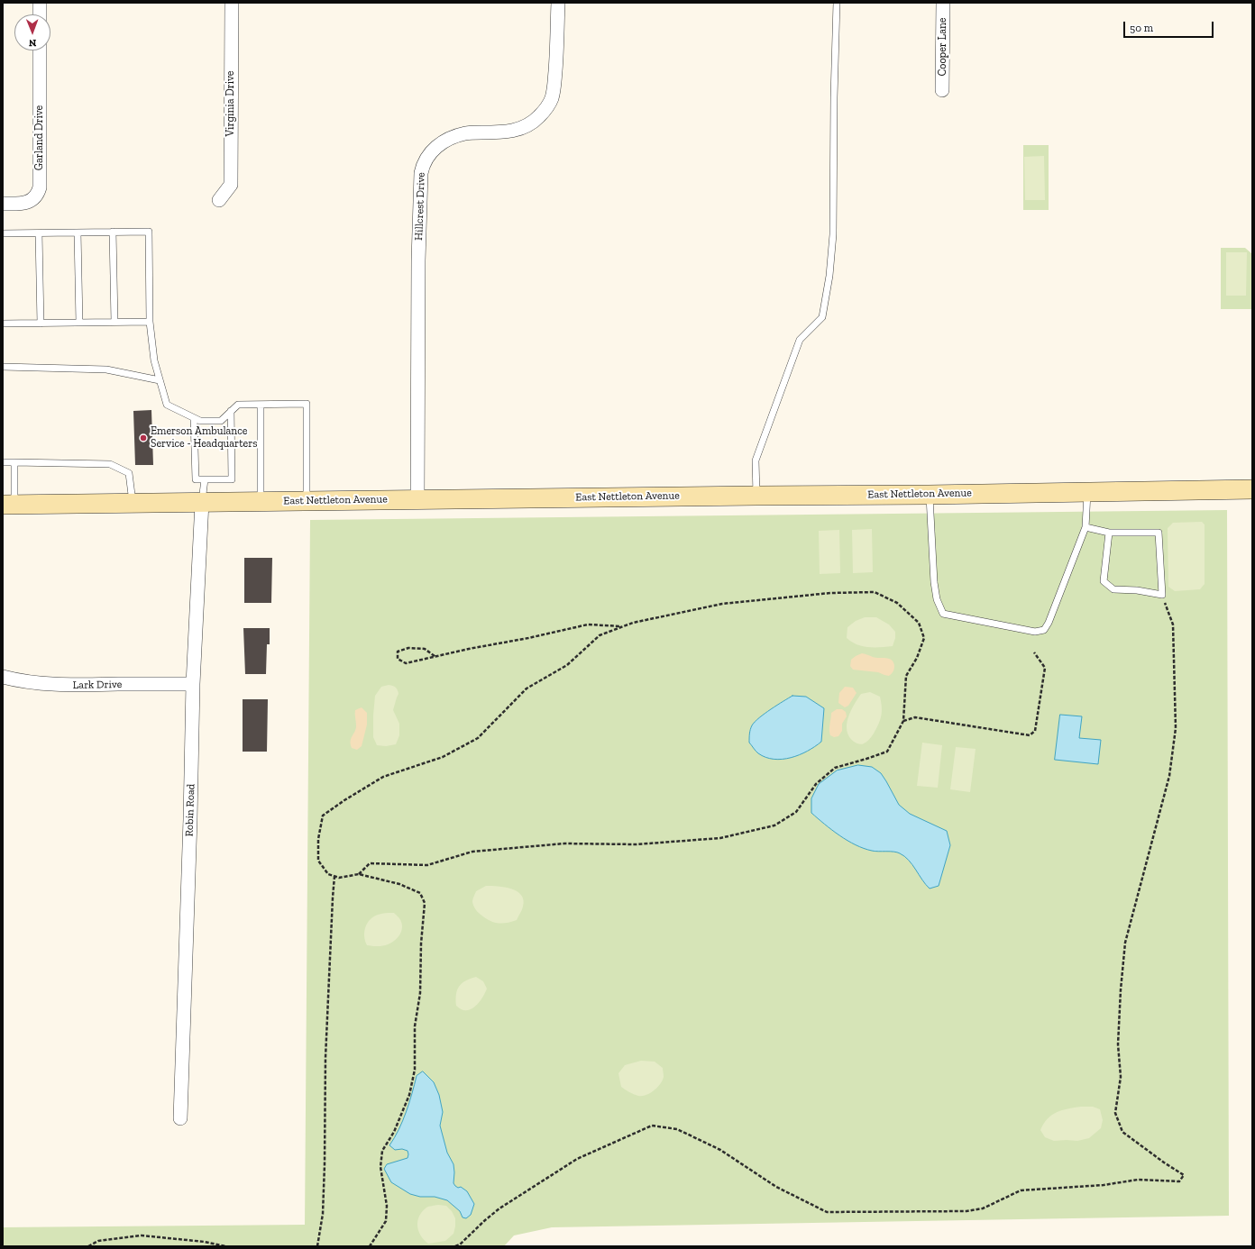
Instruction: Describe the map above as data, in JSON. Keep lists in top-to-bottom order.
{
  "streets": {
    "main road": ["East Nettleton Avenue"],
    "street": [
      "Cooper Lane",
      "Virginia Drive",
      "Garland Drive",
      "Hillcrest Drive",
      "Lark Drive",
      "Robin Road"
    ]
  },
  "crossings": [
    ["Hillcrest Drive", "East Nettleton Avenue"],
    ["East Nettleton Avenue", "Robin Road"],
    ["Lark Drive", "Robin Road"]
  ],
  "places": ["Emerson Ambulance Service - Headquarters"],
  "scale_bar": "50 m",
  "north": "bottom"
}
